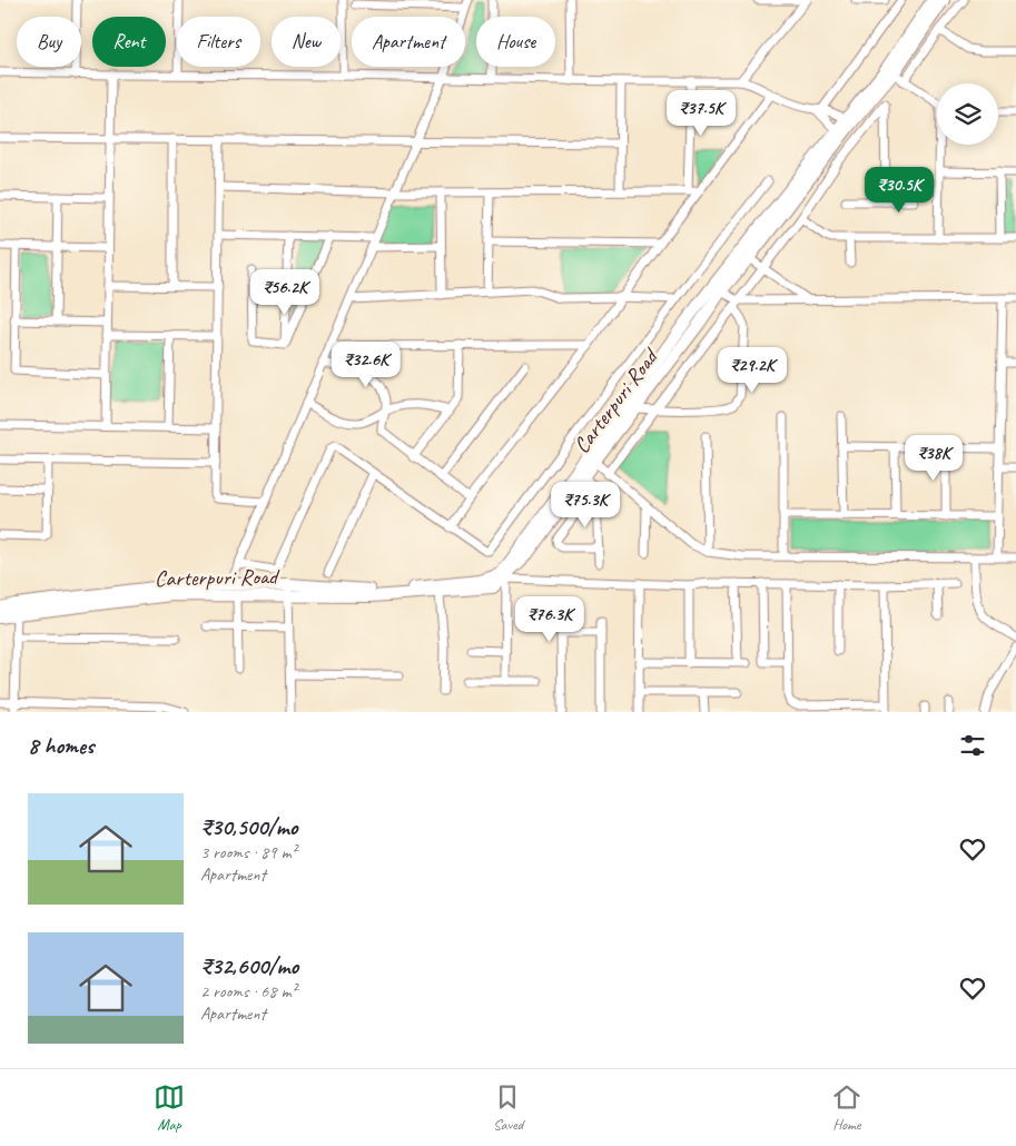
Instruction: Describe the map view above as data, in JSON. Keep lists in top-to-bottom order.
{
  "streets": {
    "main road": ["Carterpuri Road"]
  },
  "page": {
    "chip": [
      "Buy",
      "Rent",
      "Filters",
      "New",
      "Apartment",
      "House"
    ],
    "price": [
      "₹37.5K",
      "₹30.5K",
      "₹56.2K",
      "₹32.6K",
      "₹29.2K",
      "₹38K",
      "₹75.3K",
      "₹76.3K"
    ],
    "heading": "8 homes",
    "list": [
      {
        "name": "₹30,500/mo",
        "note": "3 rooms · 89 m² · Apartment"
      },
      {
        "name": "₹32,600/mo",
        "note": "2 rooms · 68 m² · Apartment"
      }
    ],
    "tabs": ["Map", "Saved", "Home"]
  }
}
